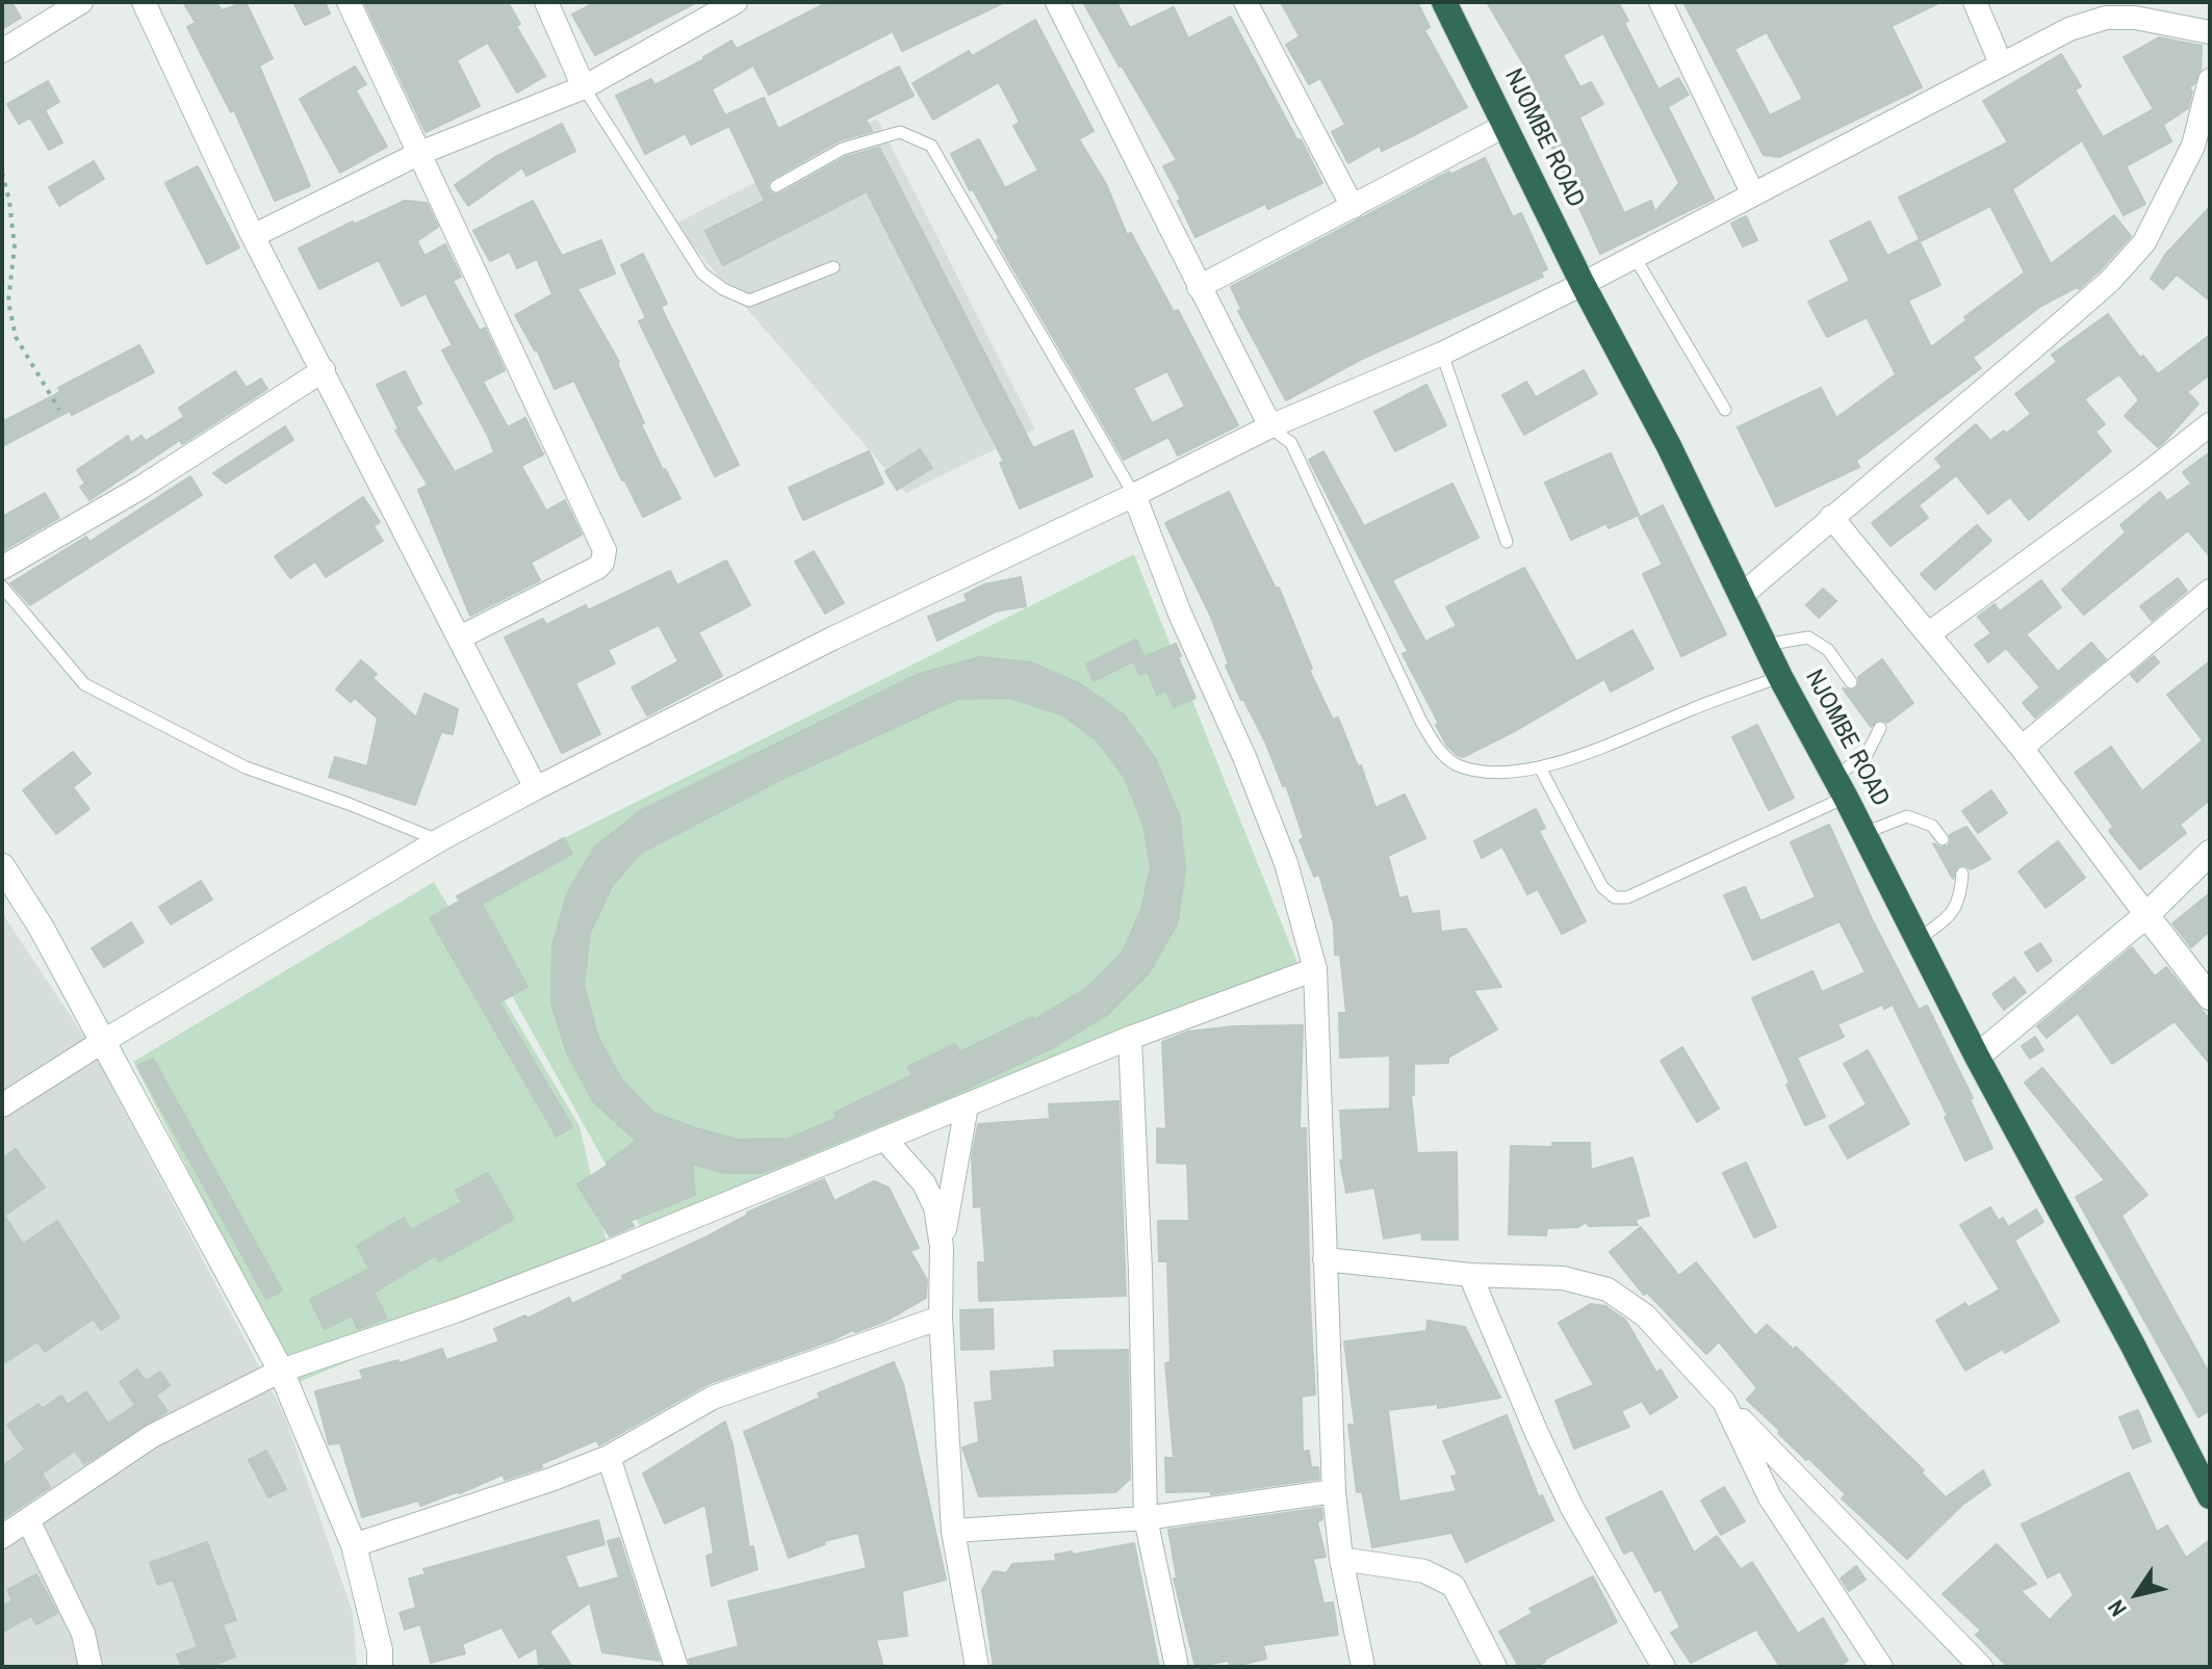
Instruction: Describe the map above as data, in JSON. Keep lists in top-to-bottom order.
{
  "streets": {
    "highway": ["NJOMBE ROAD"]
  },
  "north": "bottom left"
}
